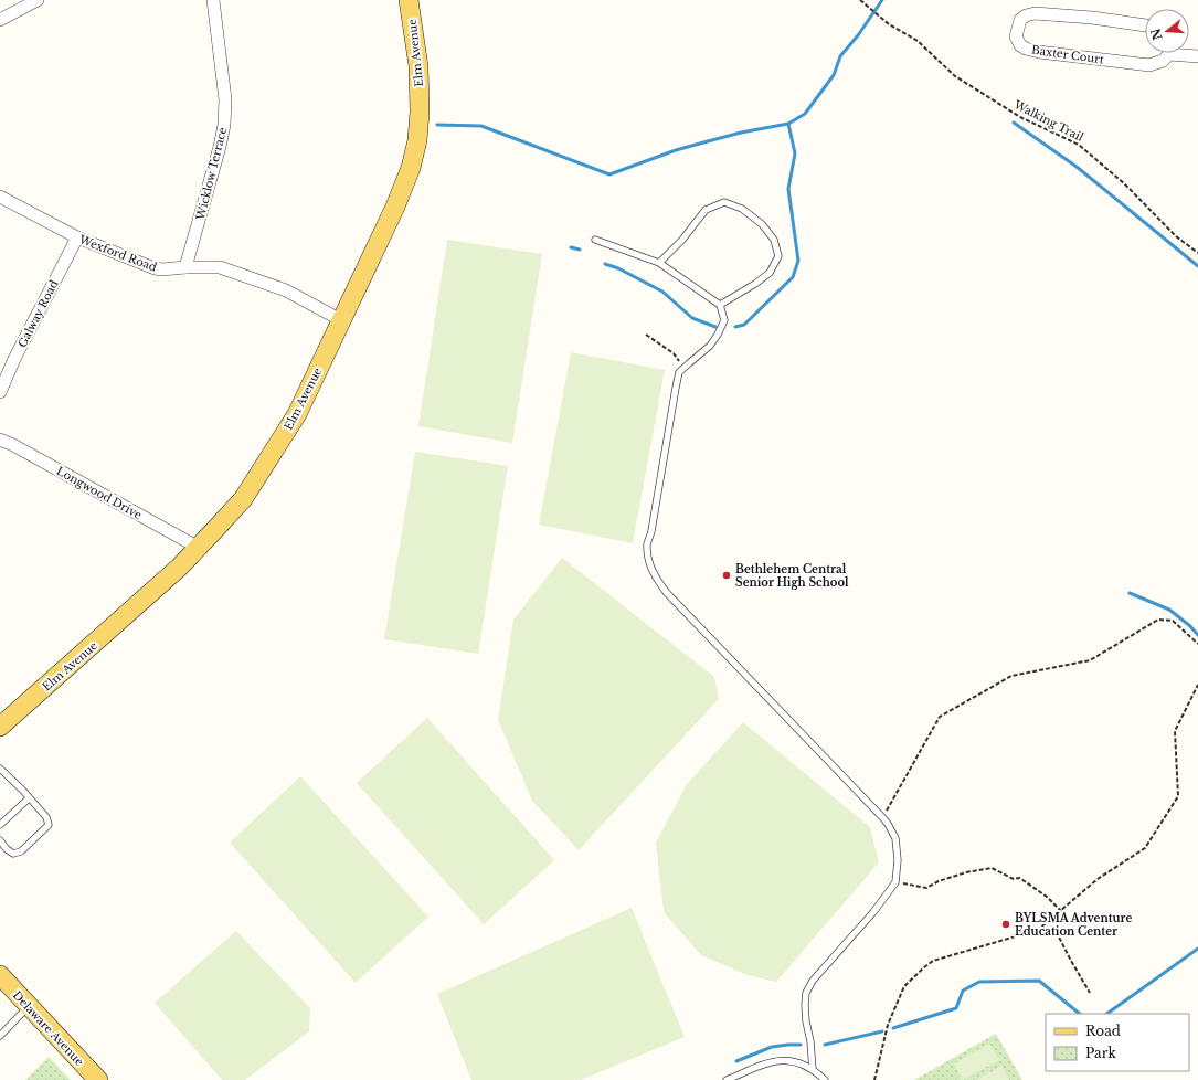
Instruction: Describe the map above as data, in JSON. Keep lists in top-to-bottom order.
{
  "streets": {
    "main road": ["Elm Avenue", "Delaware Avenue"],
    "street": [
      "Baxter Court",
      "Wicklow Terrace",
      "Wexford Road",
      "Galway Road",
      "Longwood Drive"
    ],
    "path": ["Walking Trail"]
  },
  "crossings": [
    ["Elm Avenue", "Wexford Road"],
    ["Elm Avenue", "Longwood Drive"],
    ["Wicklow Terrace", "Wexford Road"],
    ["Wexford Road", "Galway Road"]
  ],
  "places": ["Bethlehem Central Senior High School", "BYLSMA Adventure Education Center"],
  "legend": ["Road", "Park"],
  "north": "left"
}
